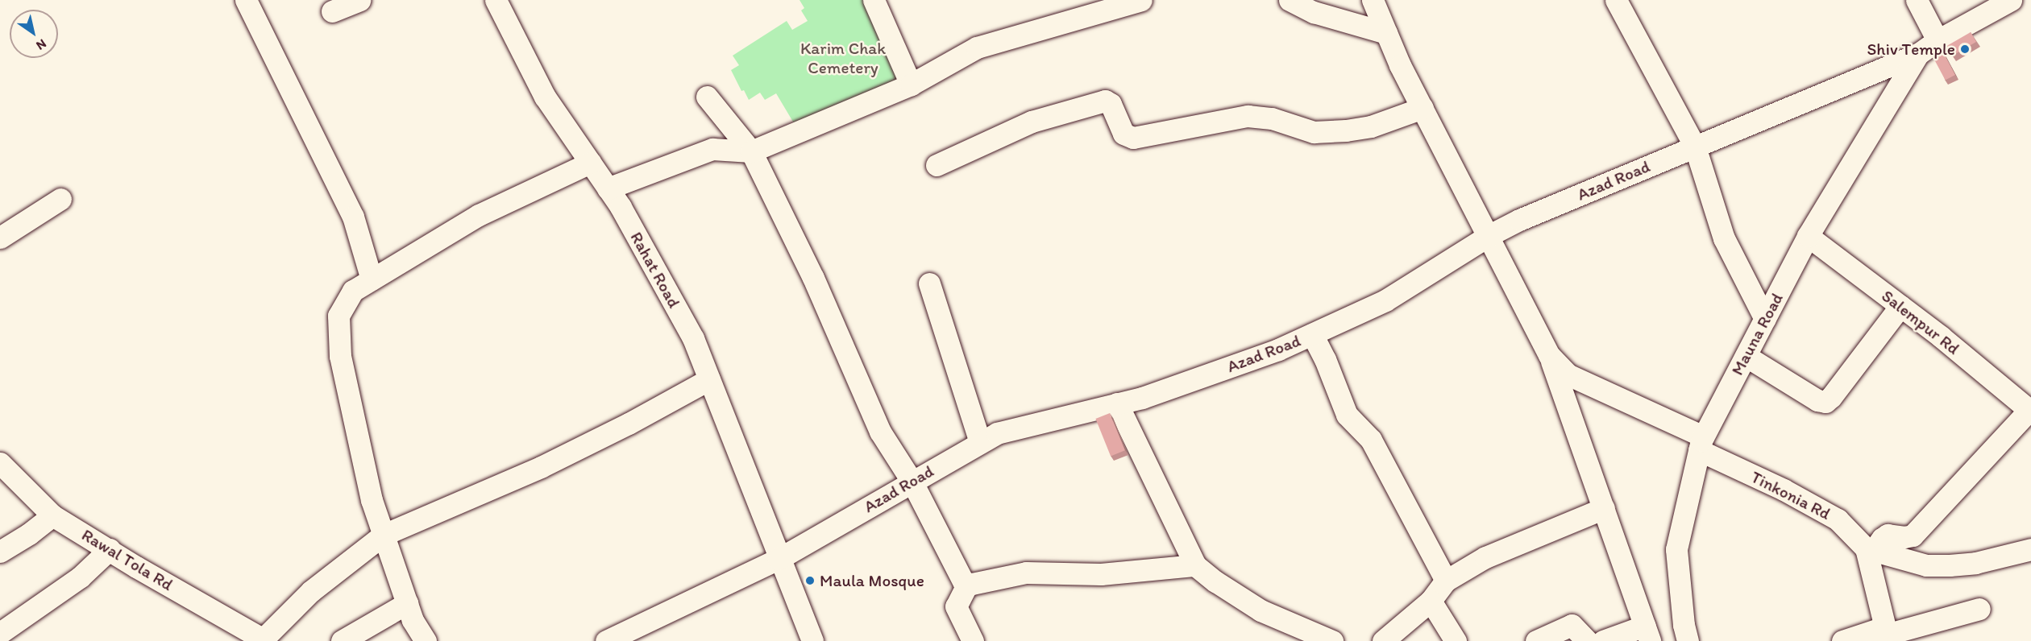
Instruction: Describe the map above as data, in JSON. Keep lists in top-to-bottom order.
{
  "streets": {
    "street": [
      "Azad Road",
      "Rahat Road",
      "Salempur Rd",
      "Mauna Road",
      "Tinkonia Rd",
      "Rawal Tola Rd"
    ]
  },
  "crossings": [
    ["Azad Road", "Rahat Road"],
    ["Azad Road", "Mauna Road"],
    ["Salempur Rd", "Mauna Road"],
    ["Mauna Road", "Tinkonia Rd"]
  ],
  "parks": ["Karim Chak Cemetery"],
  "places": ["Shiv Temple", "Maula Mosque"],
  "north": "bottom right"
}
